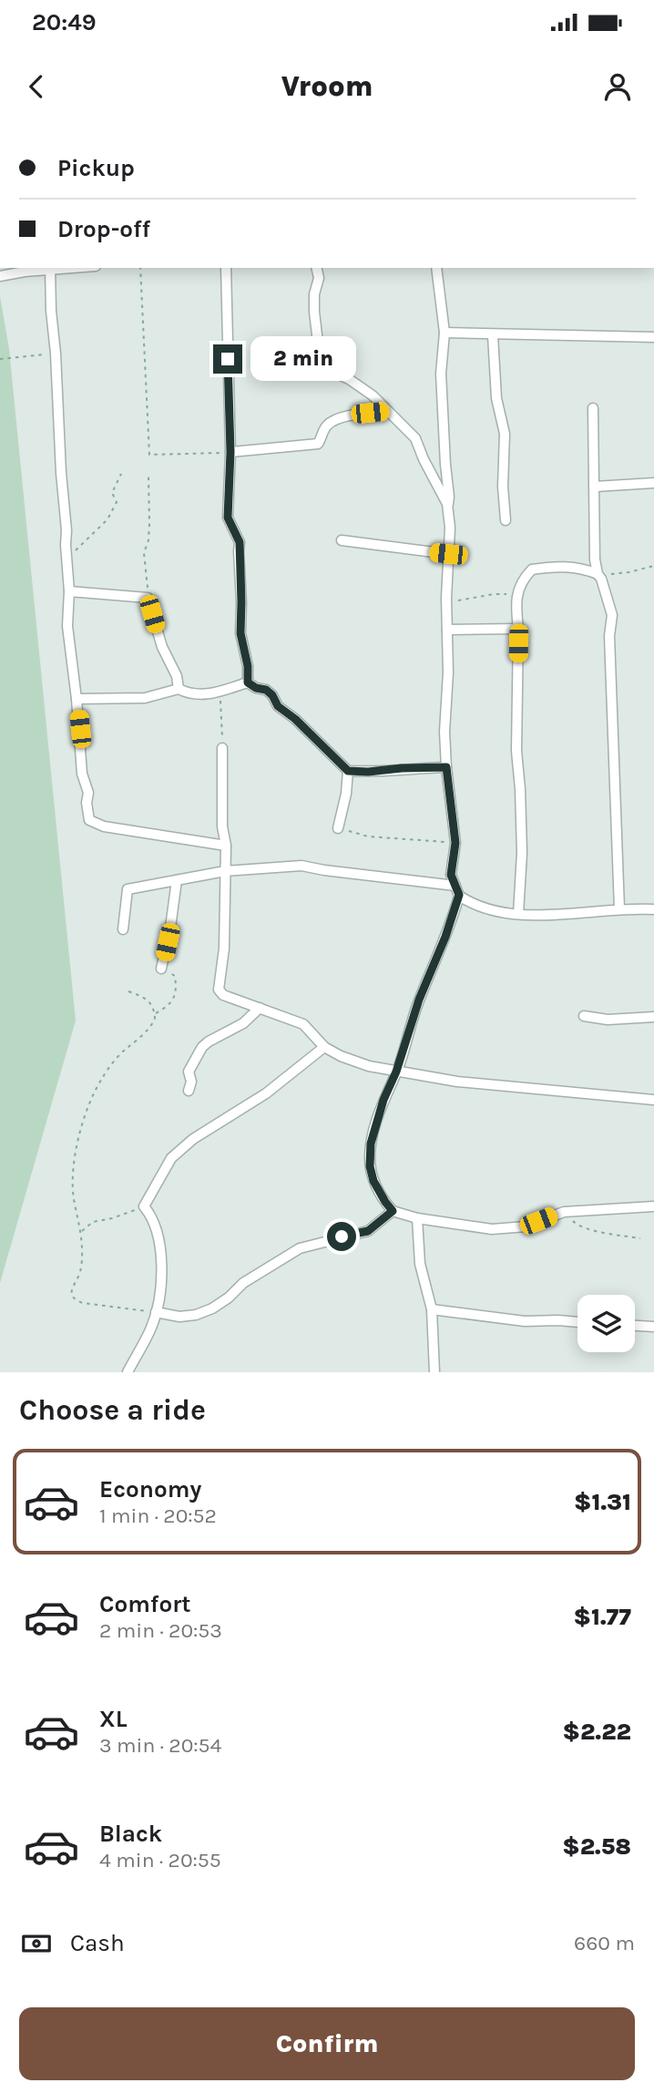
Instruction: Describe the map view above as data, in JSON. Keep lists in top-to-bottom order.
{
  "page": {
    "status": "20:49",
    "header": "Vroom",
    "banner": ["Pickup", "Drop-off"],
    "bubble": "2 min",
    "heading": "Choose a ride",
    "list": [
      {
        "name": "Economy",
        "note": "1 min · 20:52",
        "value": "$1.31"
      },
      {
        "name": "Comfort",
        "note": "2 min · 20:53",
        "value": "$1.77"
      },
      {
        "name": "XL",
        "note": "3 min · 20:54",
        "value": "$2.22"
      },
      {
        "name": "Black",
        "note": "4 min · 20:55",
        "value": "$2.58"
      }
    ],
    "pay": ["Cash", "660 m"],
    "buttons": "Confirm"
  }
}
